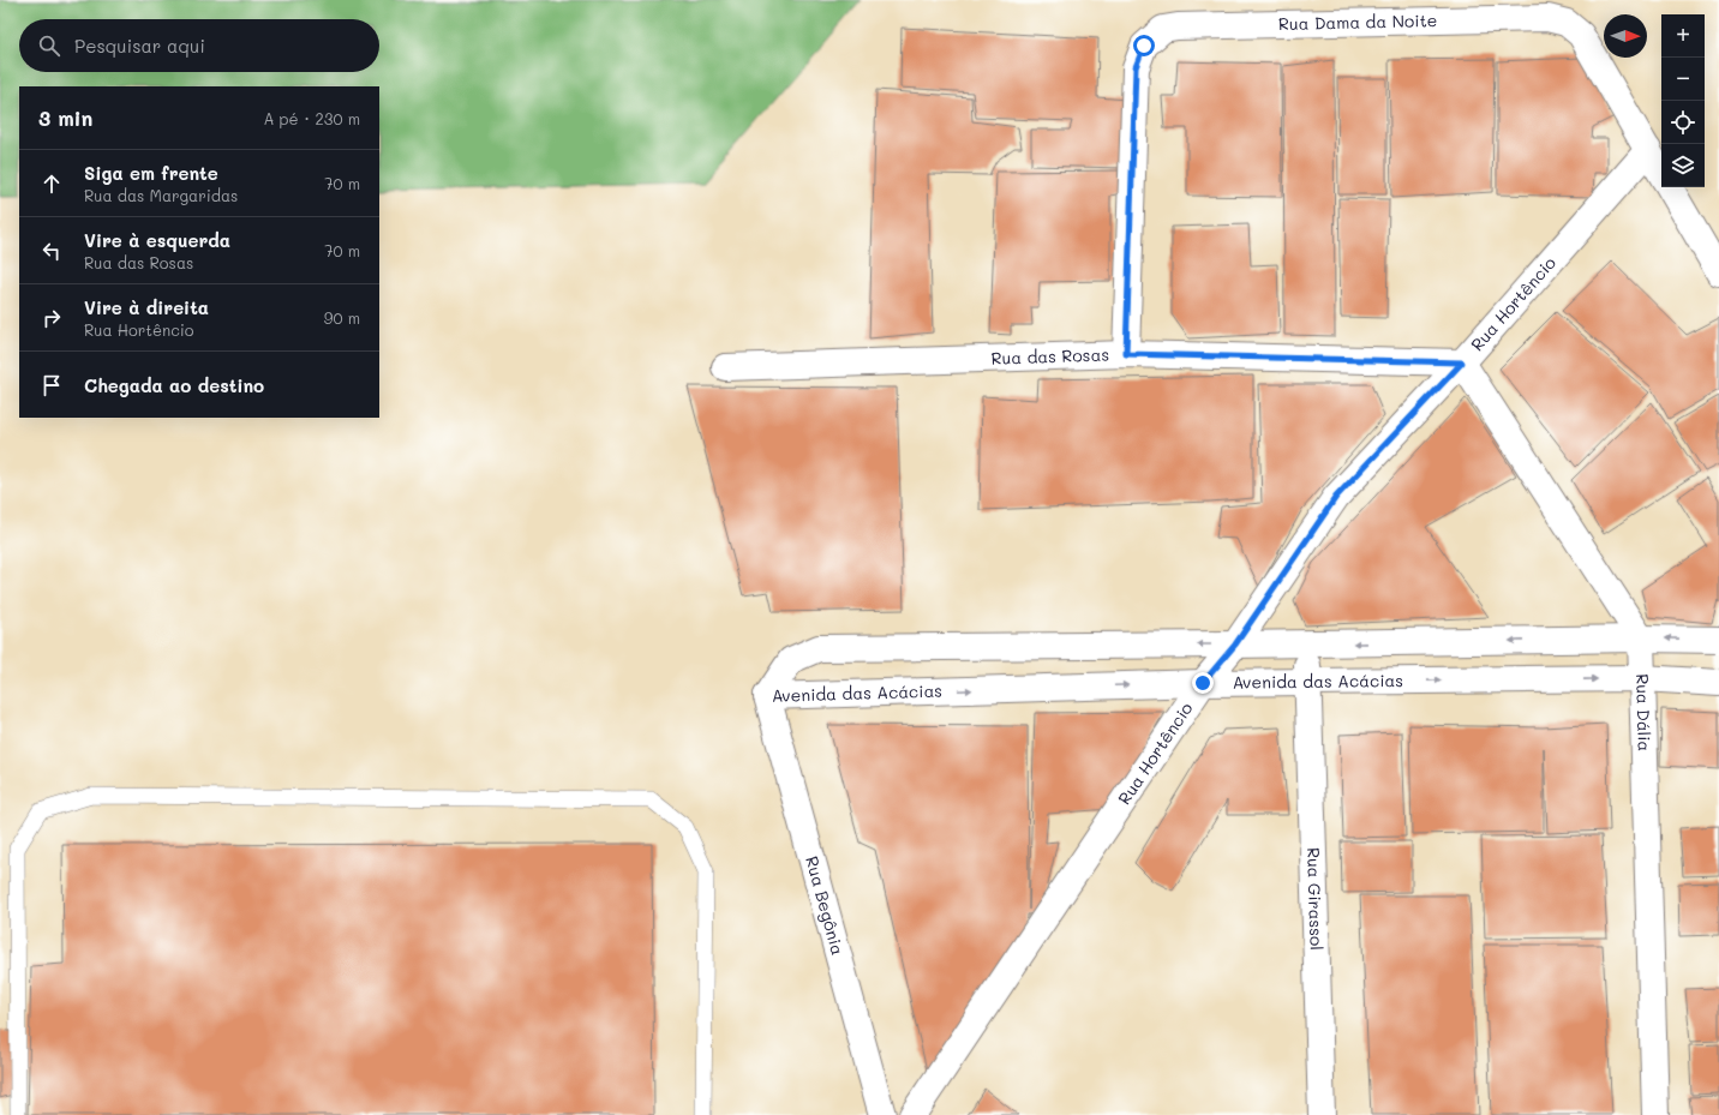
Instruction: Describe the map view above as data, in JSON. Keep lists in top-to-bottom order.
{
  "streets": {
    "street": [
      "Rua Dama da Noite",
      "Rua Hortêncio",
      "Rua das Rosas",
      "Avenida das Acácias",
      "Rua Dália",
      "Rua Girassol",
      "Rua Begônia"
    ]
  },
  "crossings": [
    ["Rua Dama da Noite", "Rua Hortêncio"],
    ["Rua Dama da Noite", "Rua das Rosas"],
    ["Rua Hortêncio", "Rua das Rosas"],
    ["Rua Hortêncio", "Avenida das Acácias"],
    ["Avenida das Acácias", "Rua Dália"],
    ["Avenida das Acácias", "Rua Girassol"],
    ["Avenida das Acácias", "Rua Begônia"]
  ],
  "north": "right",
  "page": {
    "map_buttons": ["+", "−"],
    "search": "Pesquisar aqui",
    "heading": ["3 min", "A pé · 230 m"],
    "list": [
      ["Siga em frente", "Rua das Margaridas", "70 m"],
      ["Vire à esquerda", "Rua das Rosas", "70 m"],
      ["Vire à direita", "Rua Hortêncio", "90 m"],
      "Chegada ao destino"
    ]
  }
}
